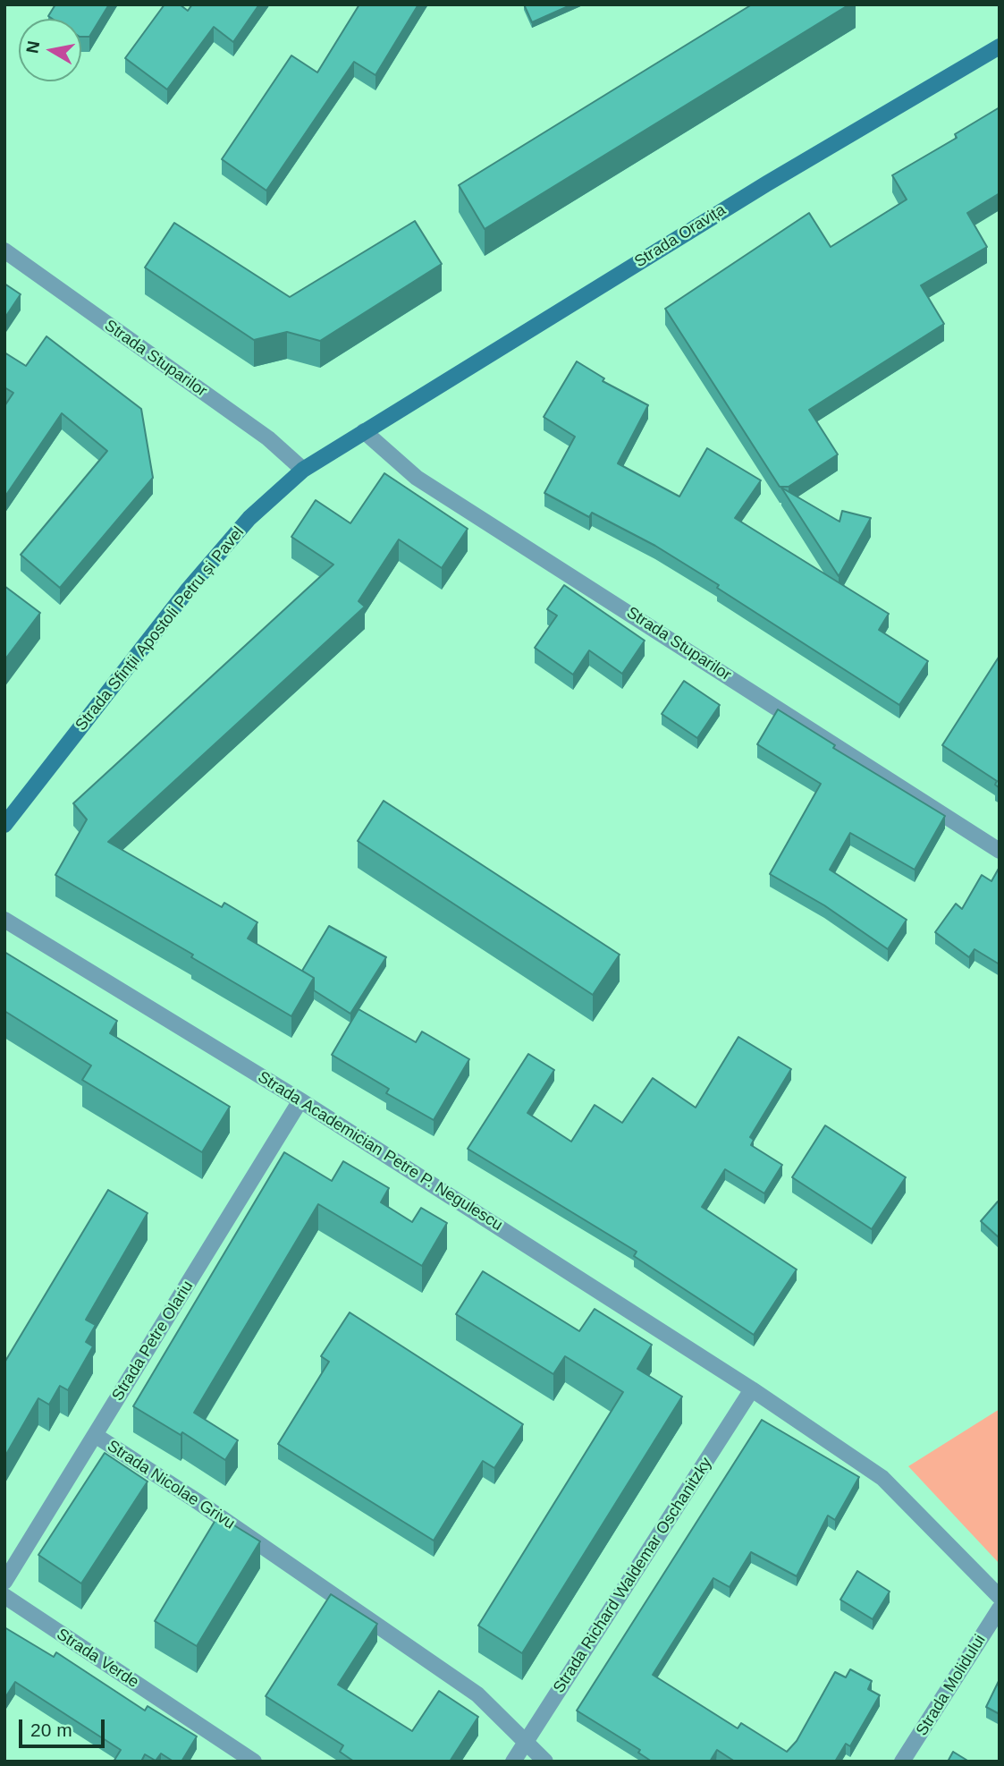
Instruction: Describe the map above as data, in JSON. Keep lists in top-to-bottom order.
{
  "streets": {
    "main road": ["Strada Oravița", "Strada Sfinții Apostoli Petru și Pavel"],
    "street": [
      "Strada Stuparilor",
      "Strada Academician Petre P. Negulescu",
      "Strada Petre Olariu",
      "Strada Nicolae Grivu",
      "Strada Richard Waldemar Oschanitzky",
      "Strada Verde",
      "Strada Molidului"
    ]
  },
  "crossings": [
    ["Strada Oravița", "Strada Stuparilor"],
    ["Strada Oravița", "Strada Sfinții Apostoli Petru și Pavel"],
    ["Strada Stuparilor", "Strada Sfinții Apostoli Petru și Pavel"],
    ["Strada Academician Petre P. Negulescu", "Strada Petre Olariu"],
    ["Strada Academician Petre P. Negulescu", "Strada Richard Waldemar Oschanitzky"],
    ["Strada Petre Olariu", "Strada Nicolae Grivu"],
    ["Strada Nicolae Grivu", "Strada Richard Waldemar Oschanitzky"]
  ],
  "scale_bar": "20 m",
  "north": "left"
}
